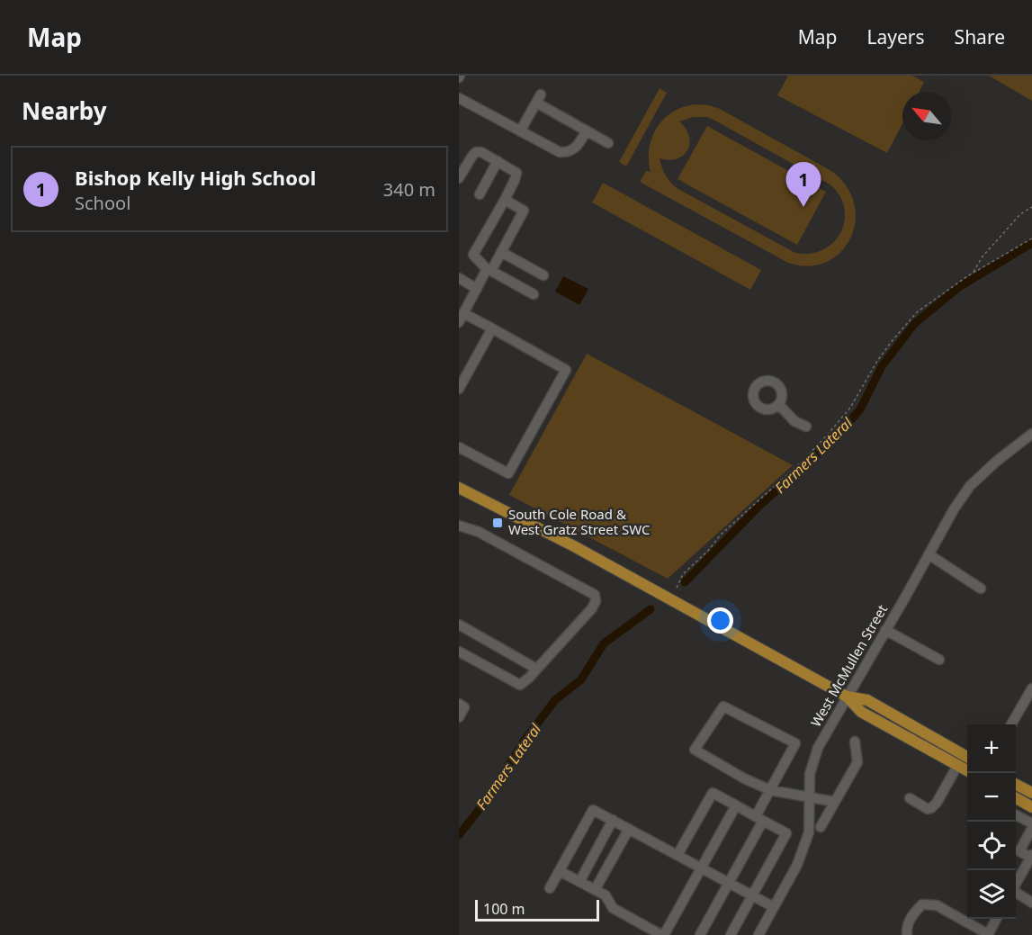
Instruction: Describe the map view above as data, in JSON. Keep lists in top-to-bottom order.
{
  "streets": {
    "street": ["West McMullen Street"]
  },
  "water": ["Farmers Lateral"],
  "places": {
    "transit": ["South Cole Road & West Gratz Street SWC"]
  },
  "scale_bar": "100 m",
  "north": "top left",
  "page": {
    "header": "Map",
    "nav": ["Map", "Layers", "Share"],
    "heading": "Nearby",
    "list": [
      {
        "mark": "1",
        "name": "Bishop Kelly High School",
        "note": "School",
        "value": "340 m"
      }
    ],
    "pins": "1",
    "map_buttons": ["+", "−"],
    "scale": "100 m"
  }
}
